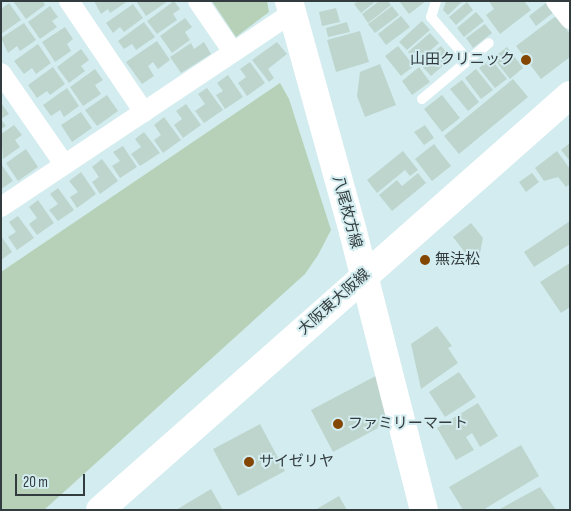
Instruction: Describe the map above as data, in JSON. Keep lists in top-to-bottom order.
{
  "streets": {
    "main road": ["八尾枚方線", "大阪東大阪線"]
  },
  "crossings": [
    ["八尾枚方線", "大阪東大阪線"]
  ],
  "places": [
    "山田クリニック",
    "無法松",
    "ファミリーマート",
    "サイゼリヤ"
  ],
  "scale_bar": "20 m"
}
